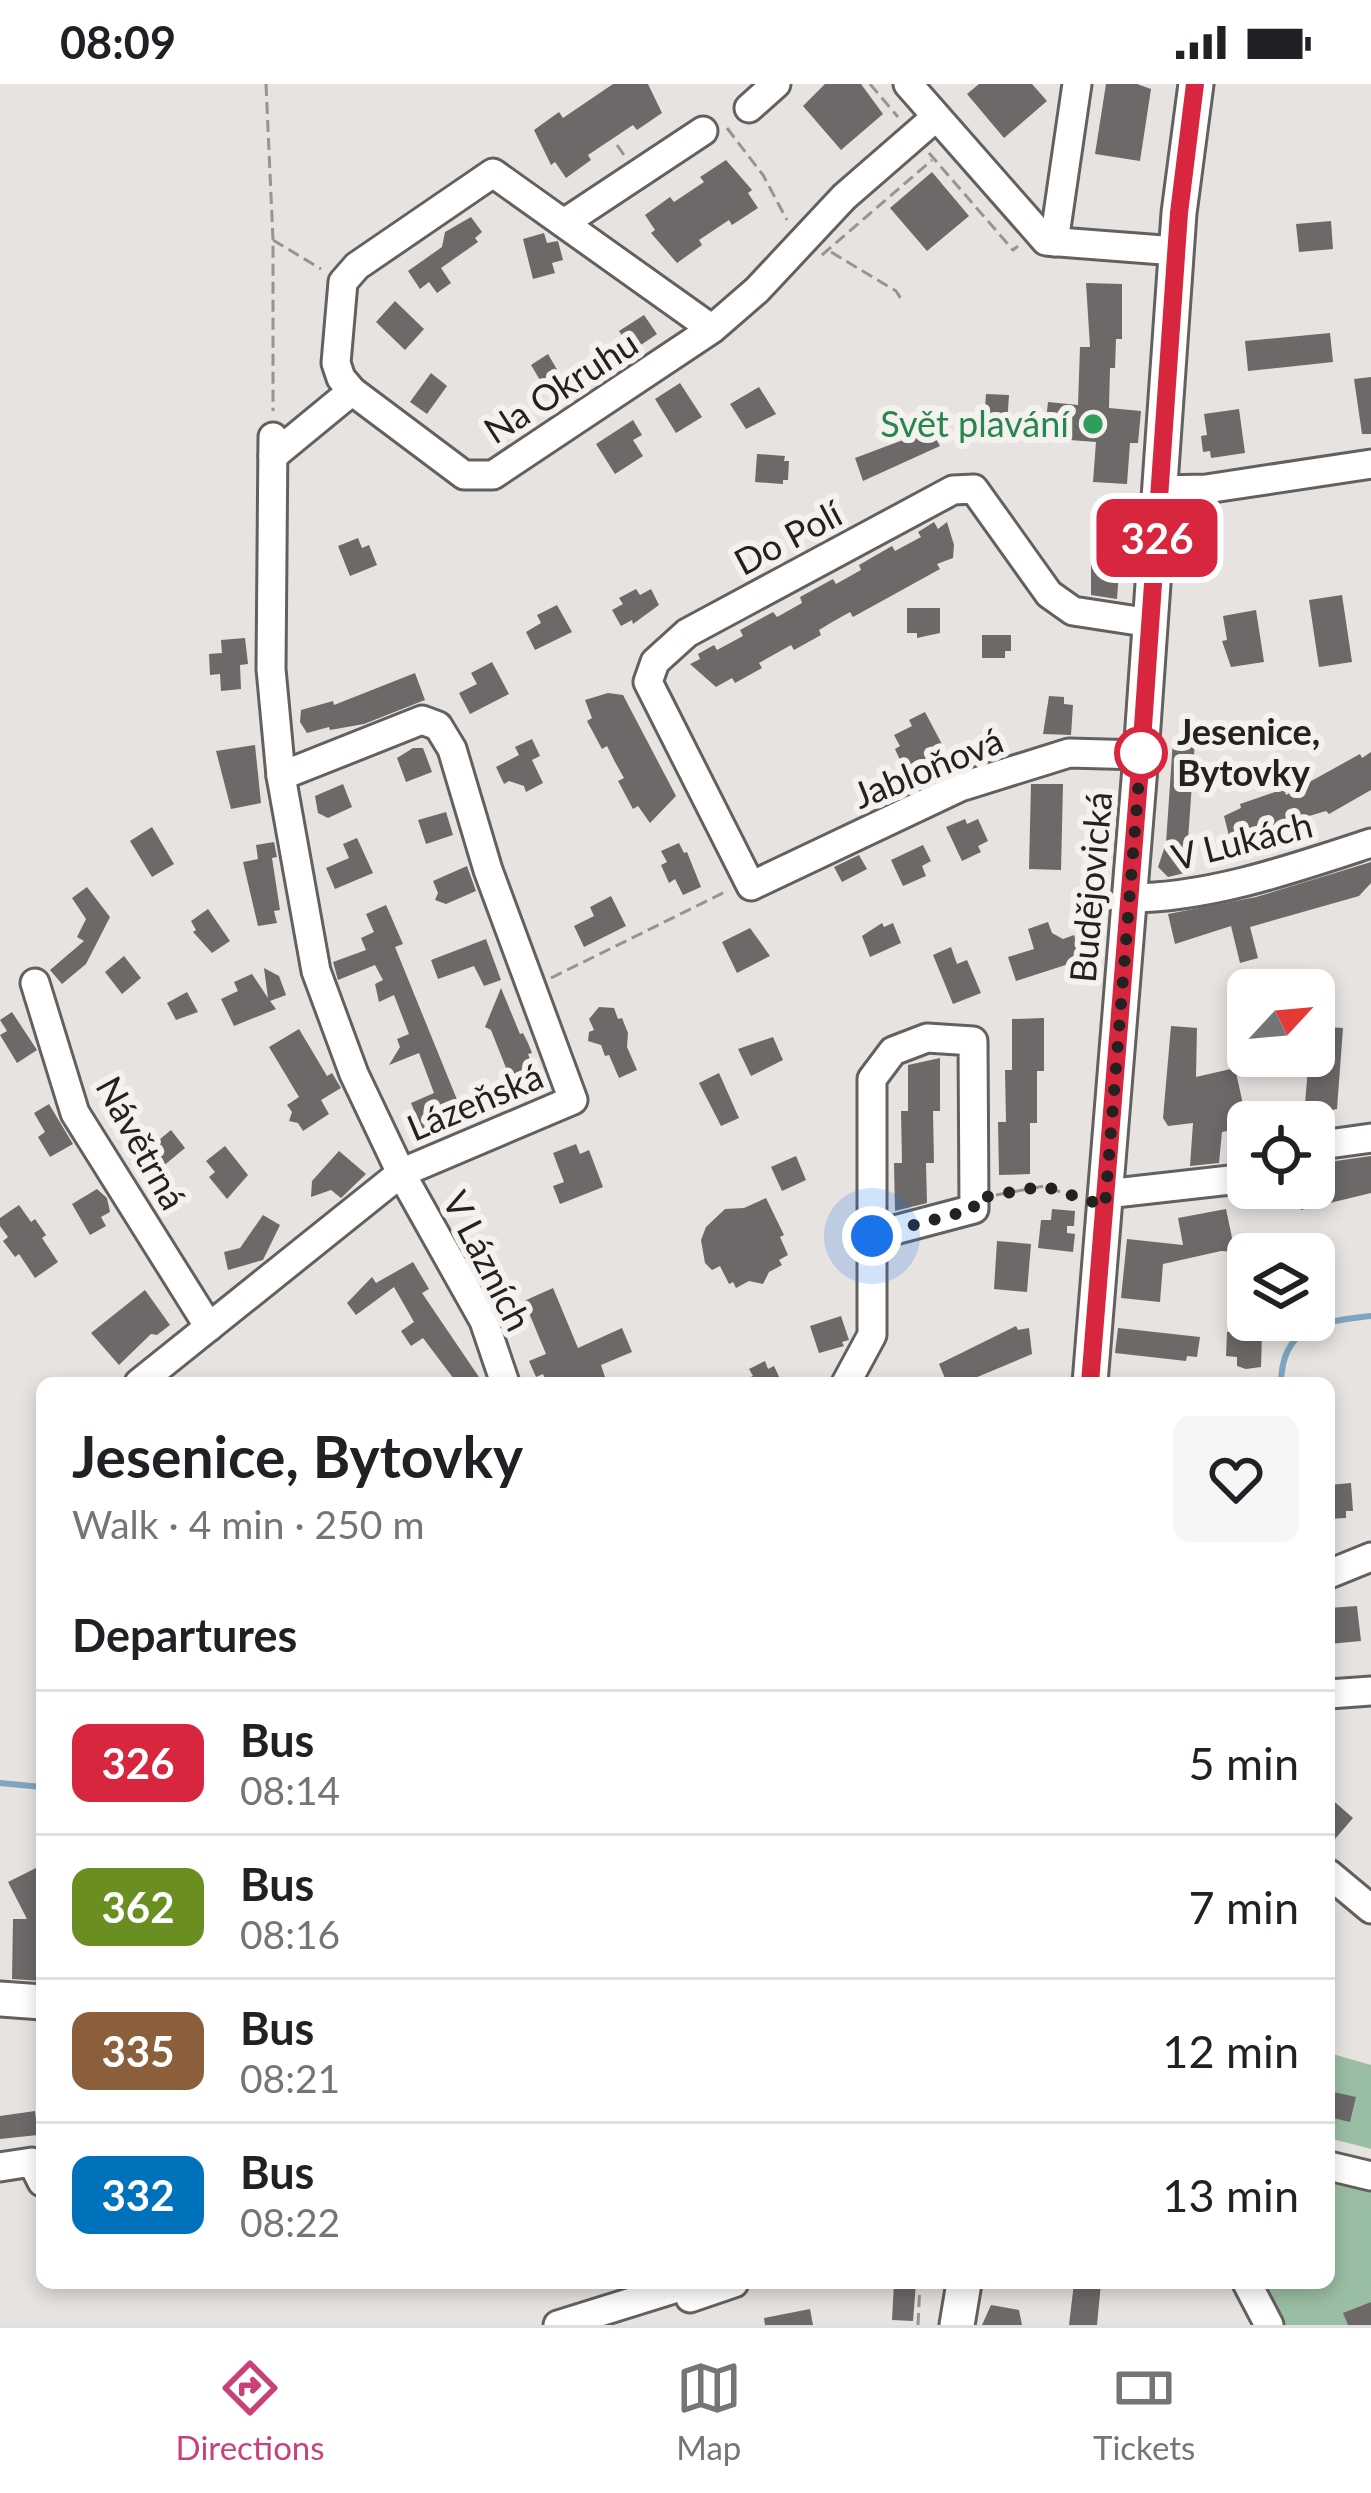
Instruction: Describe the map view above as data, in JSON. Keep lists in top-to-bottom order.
{
  "streets": {
    "main road": ["Budějovická"],
    "street": [
      "Na Okruhu",
      "Do Polí",
      "Jabloňová",
      "V Lukách",
      "Lázeňská",
      "Návětrná",
      "V Lázních"
    ]
  },
  "crossings": [
    ["Do Polí", "Jabloňová"],
    ["Do Polí", "Budějovická"],
    ["Jabloňová", "Budějovická"],
    ["V Lukách", "Budějovická"],
    ["Lázeňská", "V Lázních"]
  ],
  "places": ["Svět plavání", "Jesenice, Bytovky"],
  "lines": ["bus line 326"],
  "north": "top right",
  "page": {
    "status": "08:09",
    "on_map": "326",
    "heading": [
      ["Jesenice, Bytovky", "Walk · 4 min · 250 m"],
      "Departures"
    ],
    "list": [
      {
        "mark": "326",
        "name": "Bus",
        "note": "08:14",
        "value": "5 min"
      },
      {
        "mark": "362",
        "name": "Bus",
        "note": "08:16",
        "value": "7 min"
      },
      {
        "mark": "335",
        "name": "Bus",
        "note": "08:21",
        "value": "12 min"
      },
      {
        "mark": "332",
        "name": "Bus",
        "note": "08:22",
        "value": "13 min"
      }
    ],
    "tabs": ["Directions", "Map", "Tickets"]
  }
}
